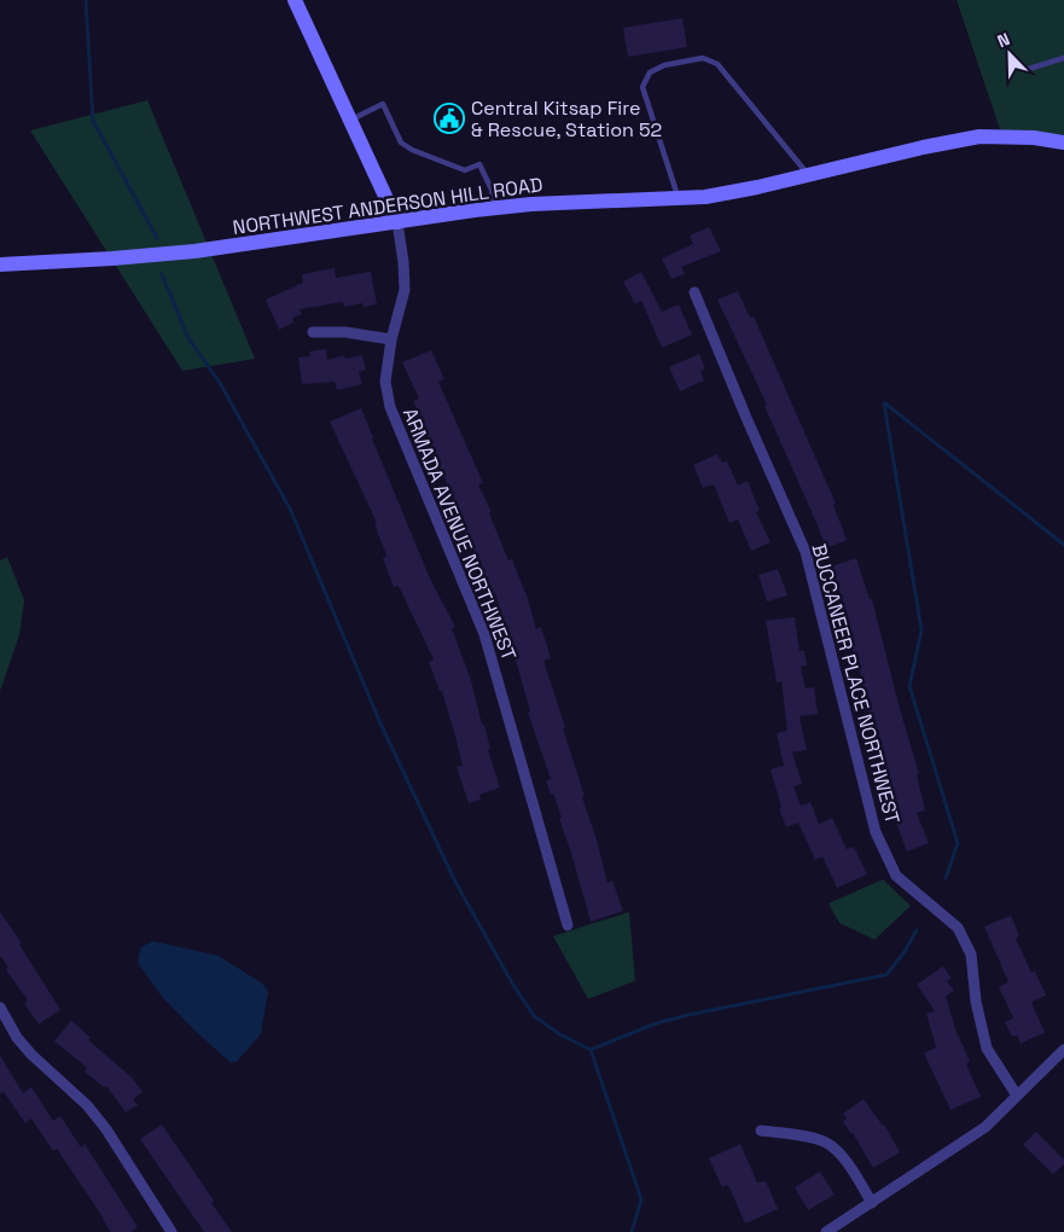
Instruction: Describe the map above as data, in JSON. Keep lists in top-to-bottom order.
{
  "streets": {
    "main road": ["NORTHWEST ANDERSON HILL ROAD"],
    "street": ["ARMADA AVENUE NORTHWEST", "BUCCANEER PLACE NORTHWEST"]
  },
  "crossings": [
    ["NORTHWEST ANDERSON HILL ROAD", "ARMADA AVENUE NORTHWEST"]
  ],
  "places": {
    "public building": ["Central Kitsap Fire & Rescue, Station 52"]
  },
  "north": "top left"
}
